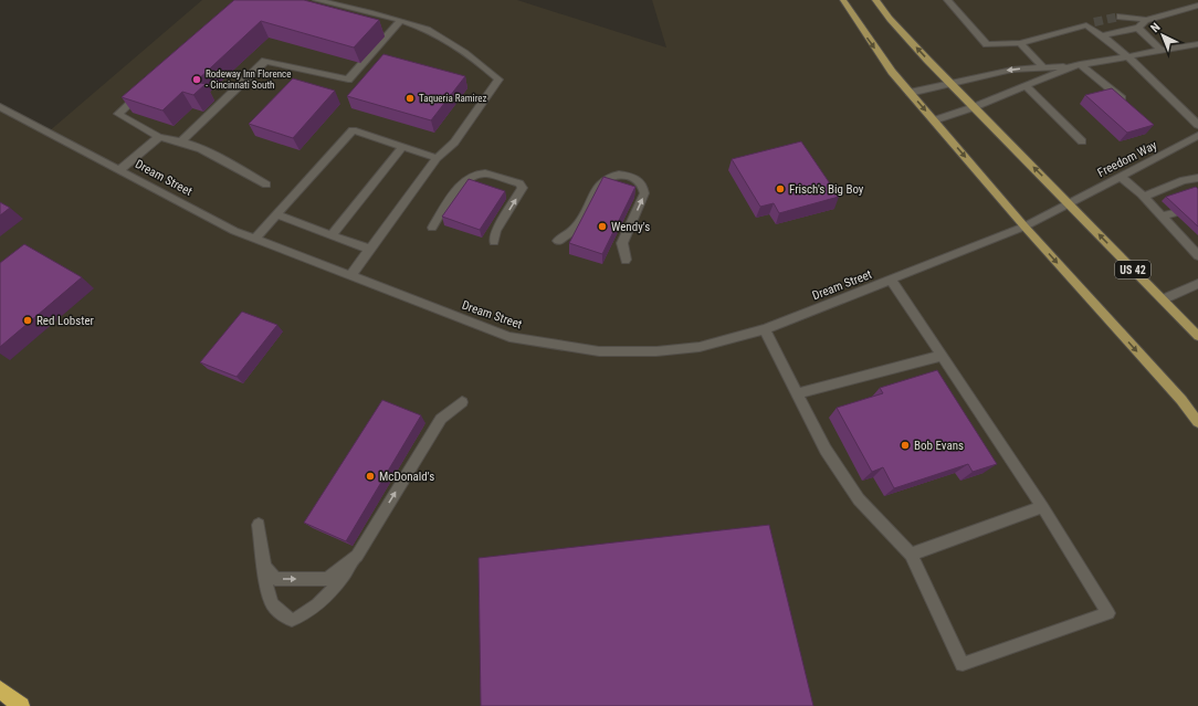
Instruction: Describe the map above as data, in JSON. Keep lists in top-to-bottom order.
{
  "streets": {
    "main road": ["US 42"],
    "street": ["Freedom Way", "Dream Street"]
  },
  "crossings": [
    ["Freedom Way", "Dream Street"],
    ["Freedom Way", "US 42"]
  ],
  "places": [
    "Rodeway Inn Florence - Cincinnati South",
    "Taqueria Ramirez",
    "Frisch's Big Boy",
    "Wendy's",
    "Red Lobster",
    "Bob Evans",
    "McDonald's"
  ],
  "north": "top left"
}
